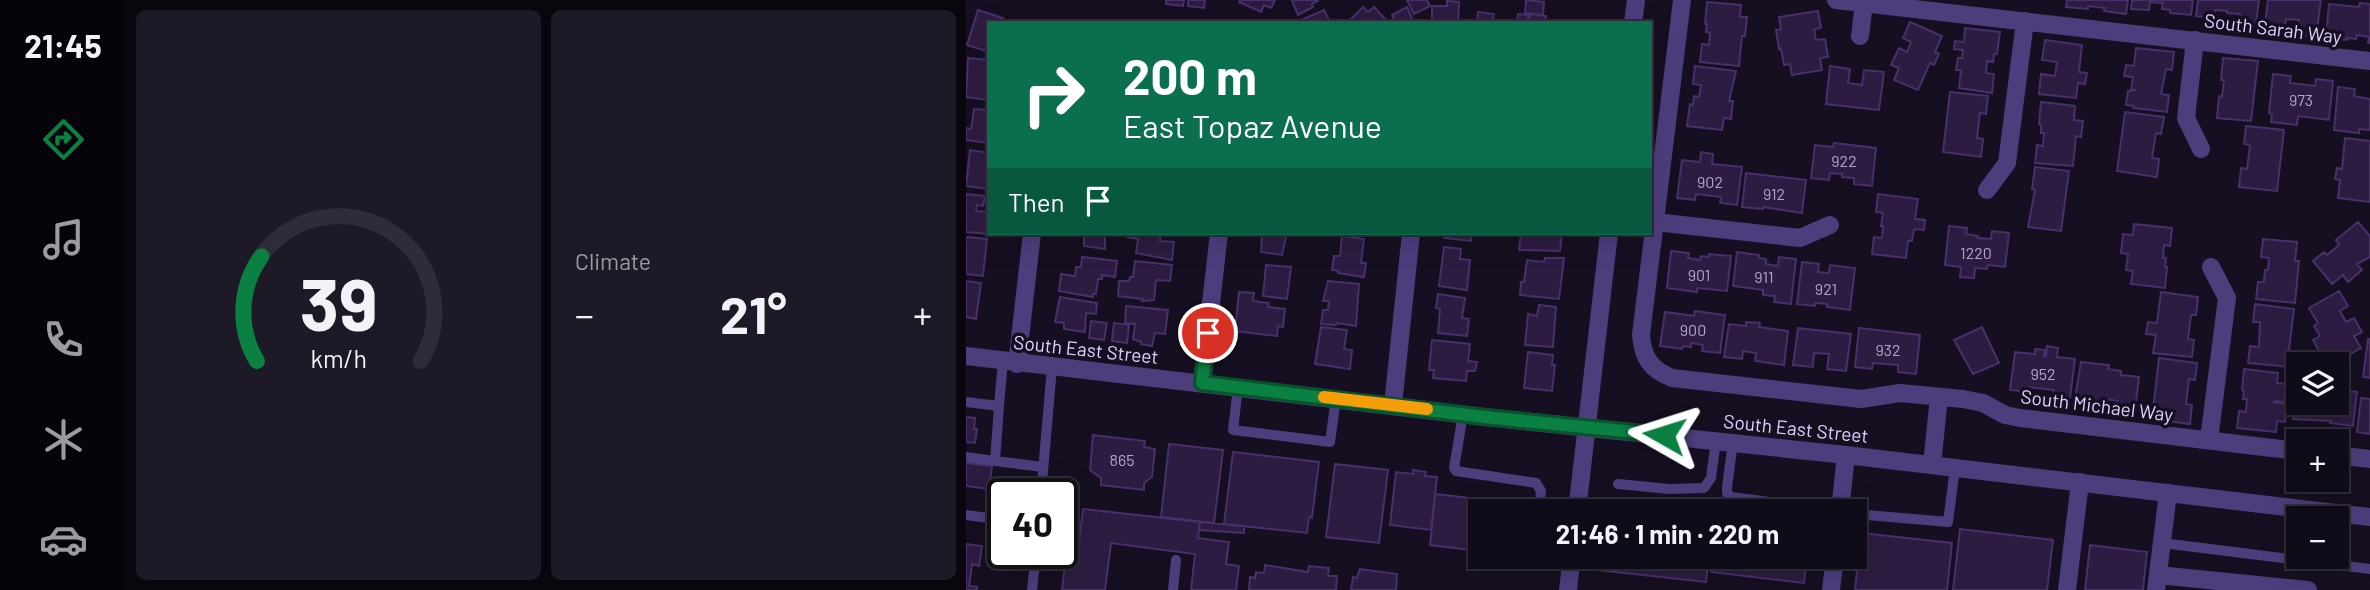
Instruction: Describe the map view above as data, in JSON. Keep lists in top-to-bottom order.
{
  "streets": {
    "street": ["South Sarah Way", "South East Street", "South Michael Way"]
  },
  "house_numbers": [
    "973",
    "922",
    "902",
    "912",
    "1220",
    "901",
    "911",
    "921",
    "900",
    "932",
    "952",
    "865"
  ],
  "page": {
    "tabs": "21:45",
    "tile": "Climate",
    "turn": ["200 m", "East Topaz Avenue"],
    "then": "Then",
    "heat": ["−", "21°", "+"],
    "map_buttons": ["+", "−"],
    "limit": "40",
    "trip": "21:46 · 1 min · 220 m",
    "gauge": ["39", "km/h"]
  }
}
